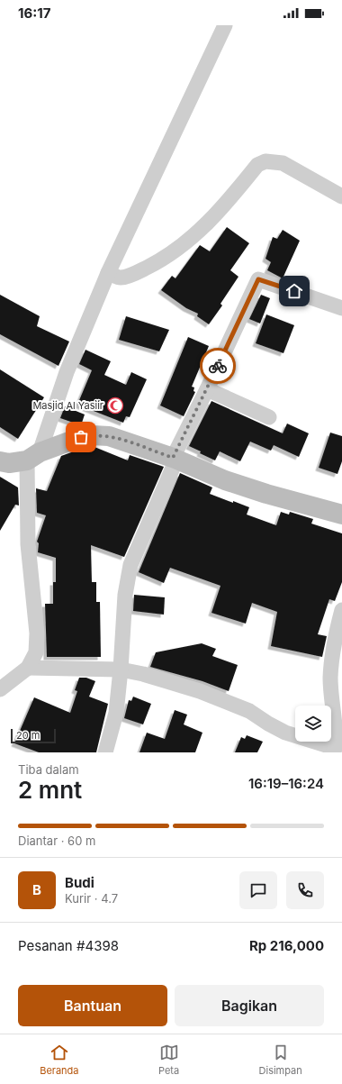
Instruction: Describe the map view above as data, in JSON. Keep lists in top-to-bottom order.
{
  "places": {
    "mosque": ["Masjid Al Yasiir"]
  },
  "scale_bar": "20 m",
  "page": {
    "status": "16:17",
    "scale": "20 m",
    "heading": ["2 mnt", "Tiba dalam", "16:19–16:24"],
    "panel": [
      "Budi",
      "Kurir · 4.7",
      "Pesanan #4398",
      "Rp 216,000"
    ],
    "bar": "Diantar · 60 m",
    "round": "B",
    "buttons": ["Bantuan", "Bagikan"],
    "tabs": ["Beranda", "Peta", "Disimpan"]
  }
}
